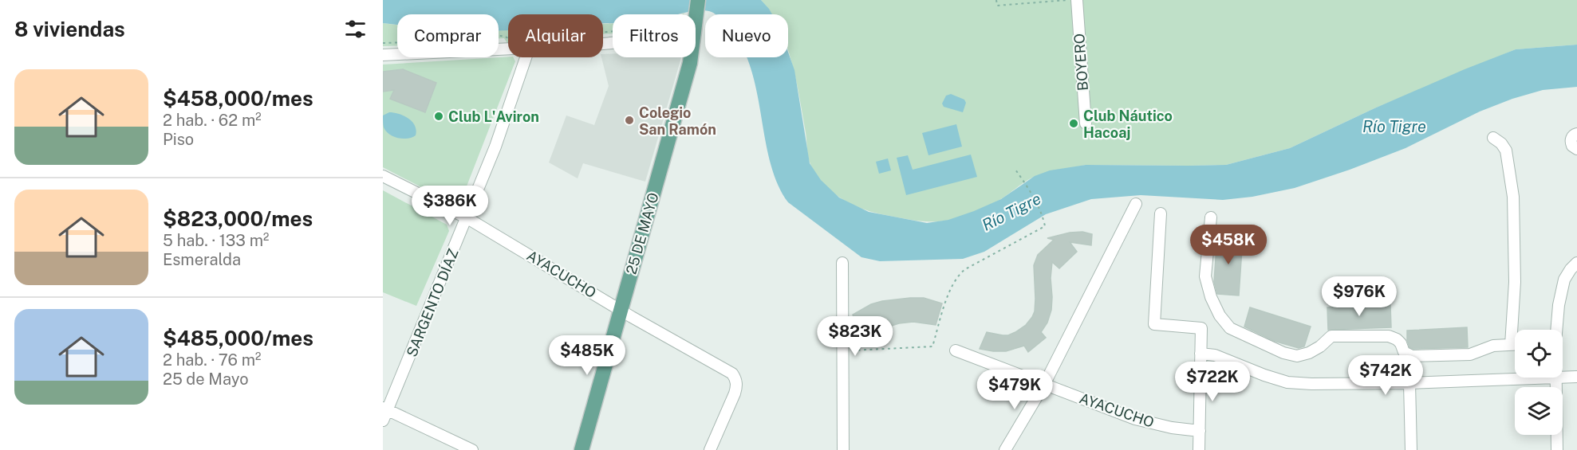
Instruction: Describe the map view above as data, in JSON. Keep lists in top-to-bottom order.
{
  "streets": {
    "main road": ["25 DE MAYO"],
    "street": ["BOYERO", "AYACUCHO", "SARGENTO DÍAZ"]
  },
  "crossings": [
    ["25 DE MAYO", "AYACUCHO"],
    ["AYACUCHO", "SARGENTO DÍAZ"]
  ],
  "water": ["Río Tigre"],
  "places": ["Club L'Aviron", "Colegio San Ramón", "Club Náutico Hacoaj"],
  "page": {
    "heading": "8 viviendas",
    "chip": [
      "Comprar",
      "Alquilar",
      "Filtros",
      "Nuevo"
    ],
    "list": [
      {
        "name": "$458,000/mes",
        "note": "2 hab. · 62 m² · Piso"
      },
      {
        "name": "$823,000/mes",
        "note": "5 hab. · 133 m² · Esmeralda"
      },
      {
        "name": "$485,000/mes",
        "note": "2 hab. · 76 m² · 25 de Mayo"
      }
    ],
    "price": [
      "$386K",
      "$458K",
      "$976K",
      "$823K",
      "$485K",
      "$742K",
      "$722K",
      "$479K"
    ]
  }
}
